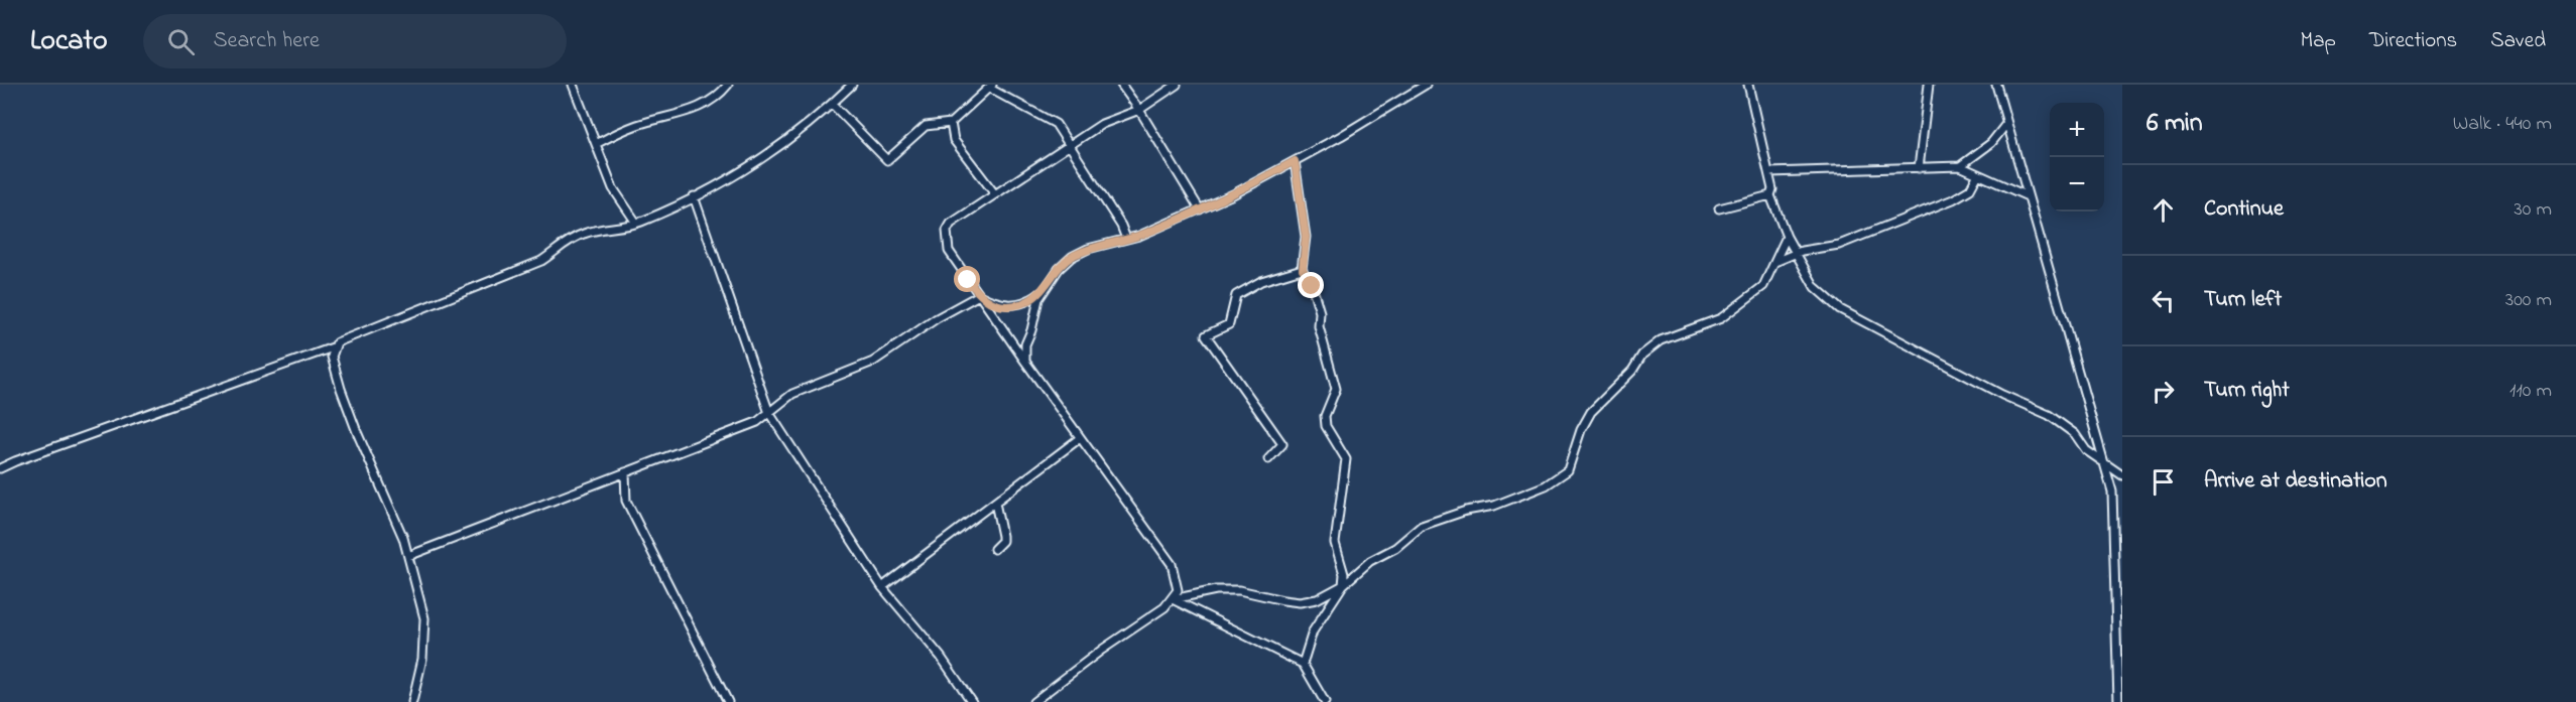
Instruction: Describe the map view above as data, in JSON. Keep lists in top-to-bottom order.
{
  "page": {
    "header": "Locato",
    "search": "Search here",
    "nav": ["Map", "Directions", "Saved"],
    "heading": ["6 min", "Walk · 440 m"],
    "map_buttons": ["+", "−"],
    "list": [
      ["Continue", "30 m"],
      ["Turn left", "300 m"],
      ["Turn right", "110 m"],
      "Arrive at destination"
    ]
  }
}
